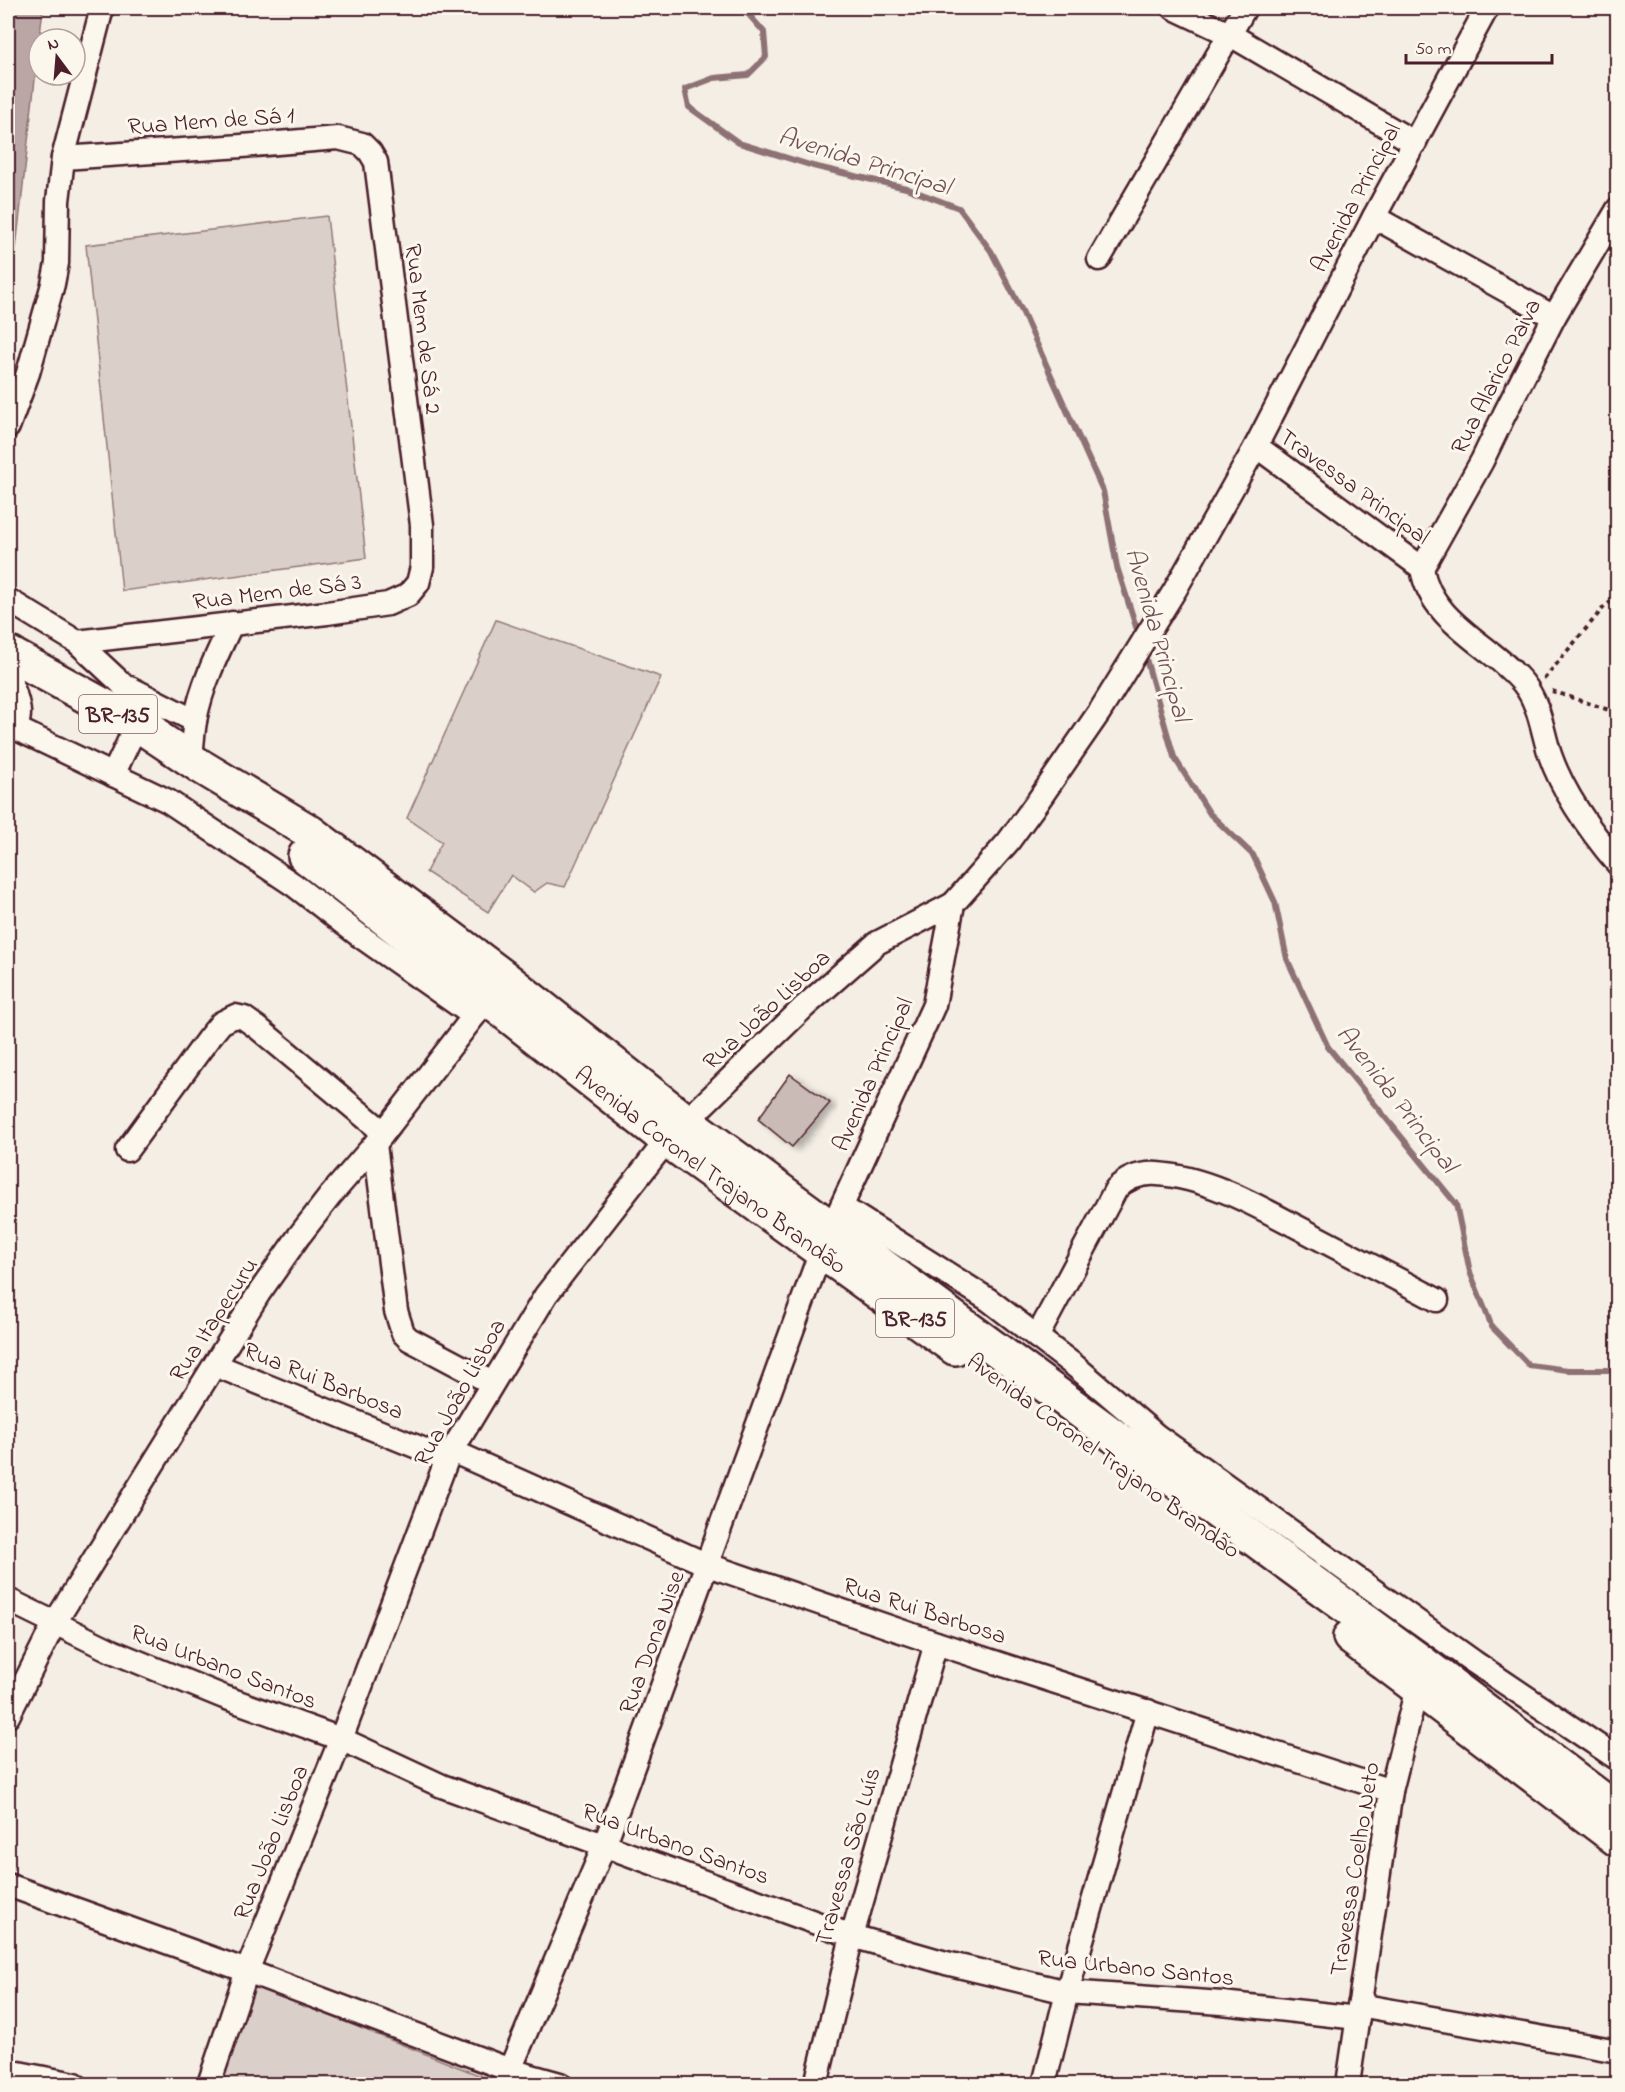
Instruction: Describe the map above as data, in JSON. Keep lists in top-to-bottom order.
{
  "streets": {
    "main road": ["BR-135", "Avenida Coronel Trajano Brandão"],
    "street": [
      "Rua Mem de Sá 1",
      "Avenida Principal",
      "Rua Mem de Sá 2",
      "Rua Alarico Paiva",
      "Travessa Principal",
      "Rua Mem de Sá 3",
      "Rua João Lisboa",
      "Rua Itapecuru",
      "Rua Rui Barbosa",
      "Rua Dona Nise",
      "Rua Urbano Santos",
      "Travessa São Luís",
      "Travessa Coelho Neto"
    ]
  },
  "crossings": [
    ["Rua Mem de Sá 1", "Rua Mem de Sá 2"],
    ["Avenida Principal", "Travessa Principal"],
    ["Avenida Principal", "Rua João Lisboa"],
    ["Avenida Principal", "Avenida Coronel Trajano Brandão"],
    ["Avenida Principal", "Rua Dona Nise"],
    ["Rua Mem de Sá 2", "Rua Mem de Sá 3"],
    ["Rua Alarico Paiva", "Travessa Principal"],
    ["Rua João Lisboa", "Avenida Coronel Trajano Brandão"],
    ["Rua João Lisboa", "Rua Rui Barbosa"],
    ["Rua João Lisboa", "Rua Urbano Santos"],
    ["Avenida Coronel Trajano Brandão", "Rua Itapecuru"],
    ["Avenida Coronel Trajano Brandão", "Rua Dona Nise"],
    ["Avenida Coronel Trajano Brandão", "Travessa Coelho Neto"],
    ["Rua Itapecuru", "Rua Rui Barbosa"],
    ["Rua Itapecuru", "Rua Urbano Santos"],
    ["Rua Rui Barbosa", "Rua Dona Nise"],
    ["Rua Rui Barbosa", "Travessa São Luís"],
    ["Rua Rui Barbosa", "Travessa Coelho Neto"],
    ["Rua Dona Nise", "Rua Urbano Santos"],
    ["Rua Urbano Santos", "Travessa São Luís"],
    ["Rua Urbano Santos", "Travessa Coelho Neto"]
  ],
  "water": ["Avenida Principal"],
  "scale_bar": "50 m",
  "north": "top"
}
